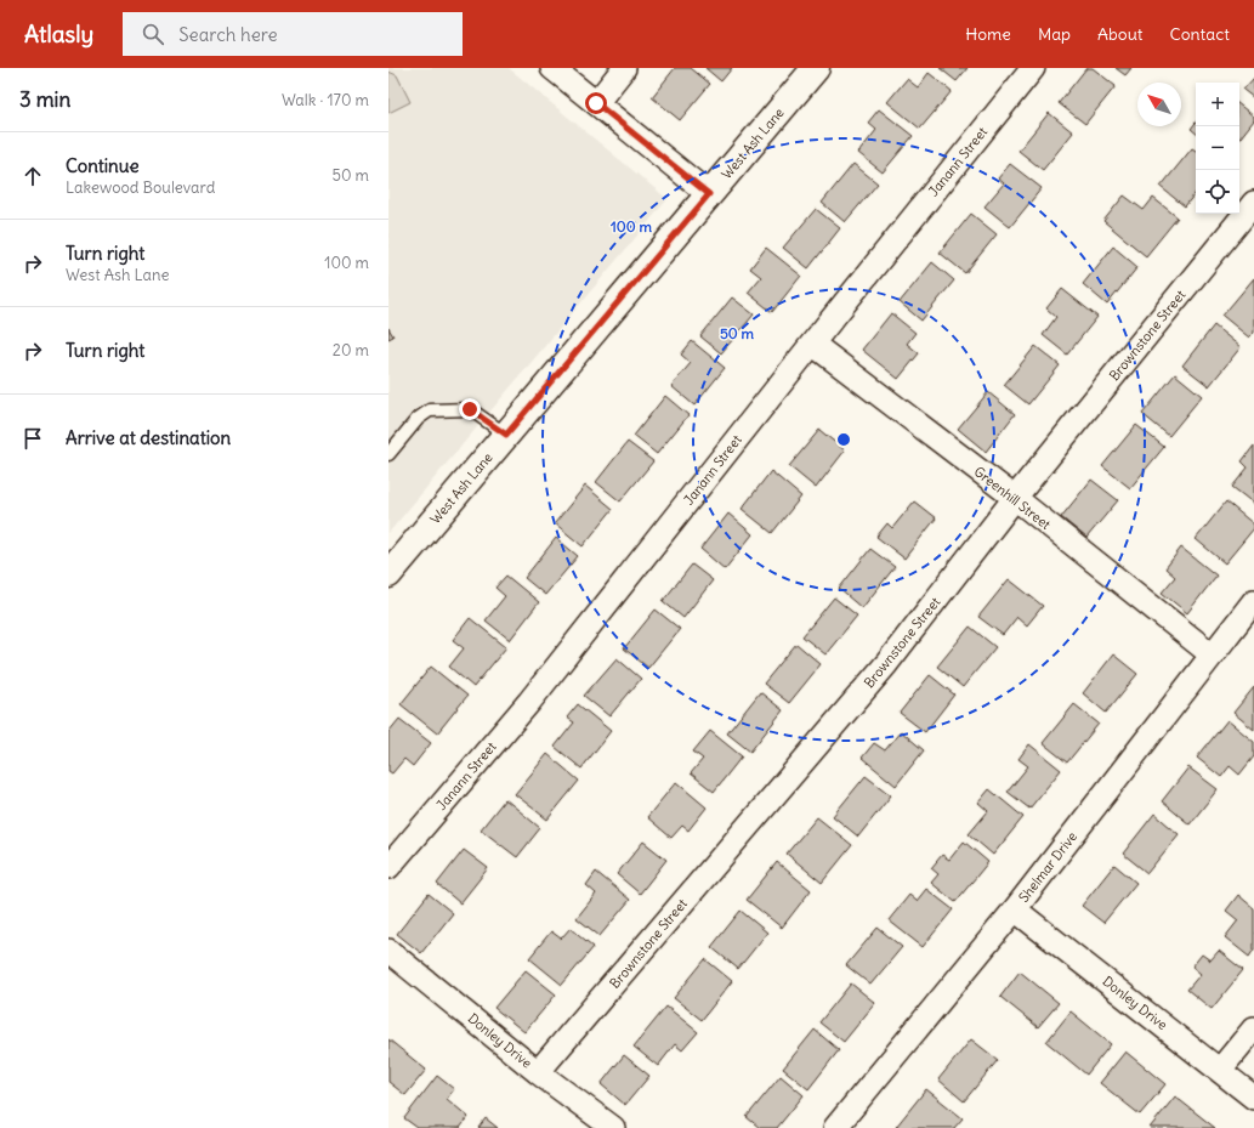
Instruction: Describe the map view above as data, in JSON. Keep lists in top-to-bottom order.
{
  "streets": {
    "street": [
      "West Ash Lane",
      "Janann Street",
      "Brownstone Street",
      "Greenhill Street",
      "Shelmar Drive",
      "Donley Drive"
    ]
  },
  "crossings": [
    ["Janann Street", "Greenhill Street"],
    ["Brownstone Street", "Greenhill Street"],
    ["Brownstone Street", "Donley Drive"],
    ["Greenhill Street", "Shelmar Drive"],
    ["Shelmar Drive", "Donley Drive"]
  ],
  "north": "top left",
  "page": {
    "header": "Atlasly",
    "search": "Search here",
    "nav": [
      "Home",
      "Map",
      "About",
      "Contact"
    ],
    "heading": ["3 min", "Walk · 170 m"],
    "map_buttons": ["+", "−"],
    "list": [
      ["Continue", "Lakewood Boulevard", "50 m"],
      ["Turn right", "West Ash Lane", "100 m"],
      ["Turn right", "20 m"],
      "Arrive at destination"
    ]
  },
  "rings": ["100 m", "50 m"]
}
